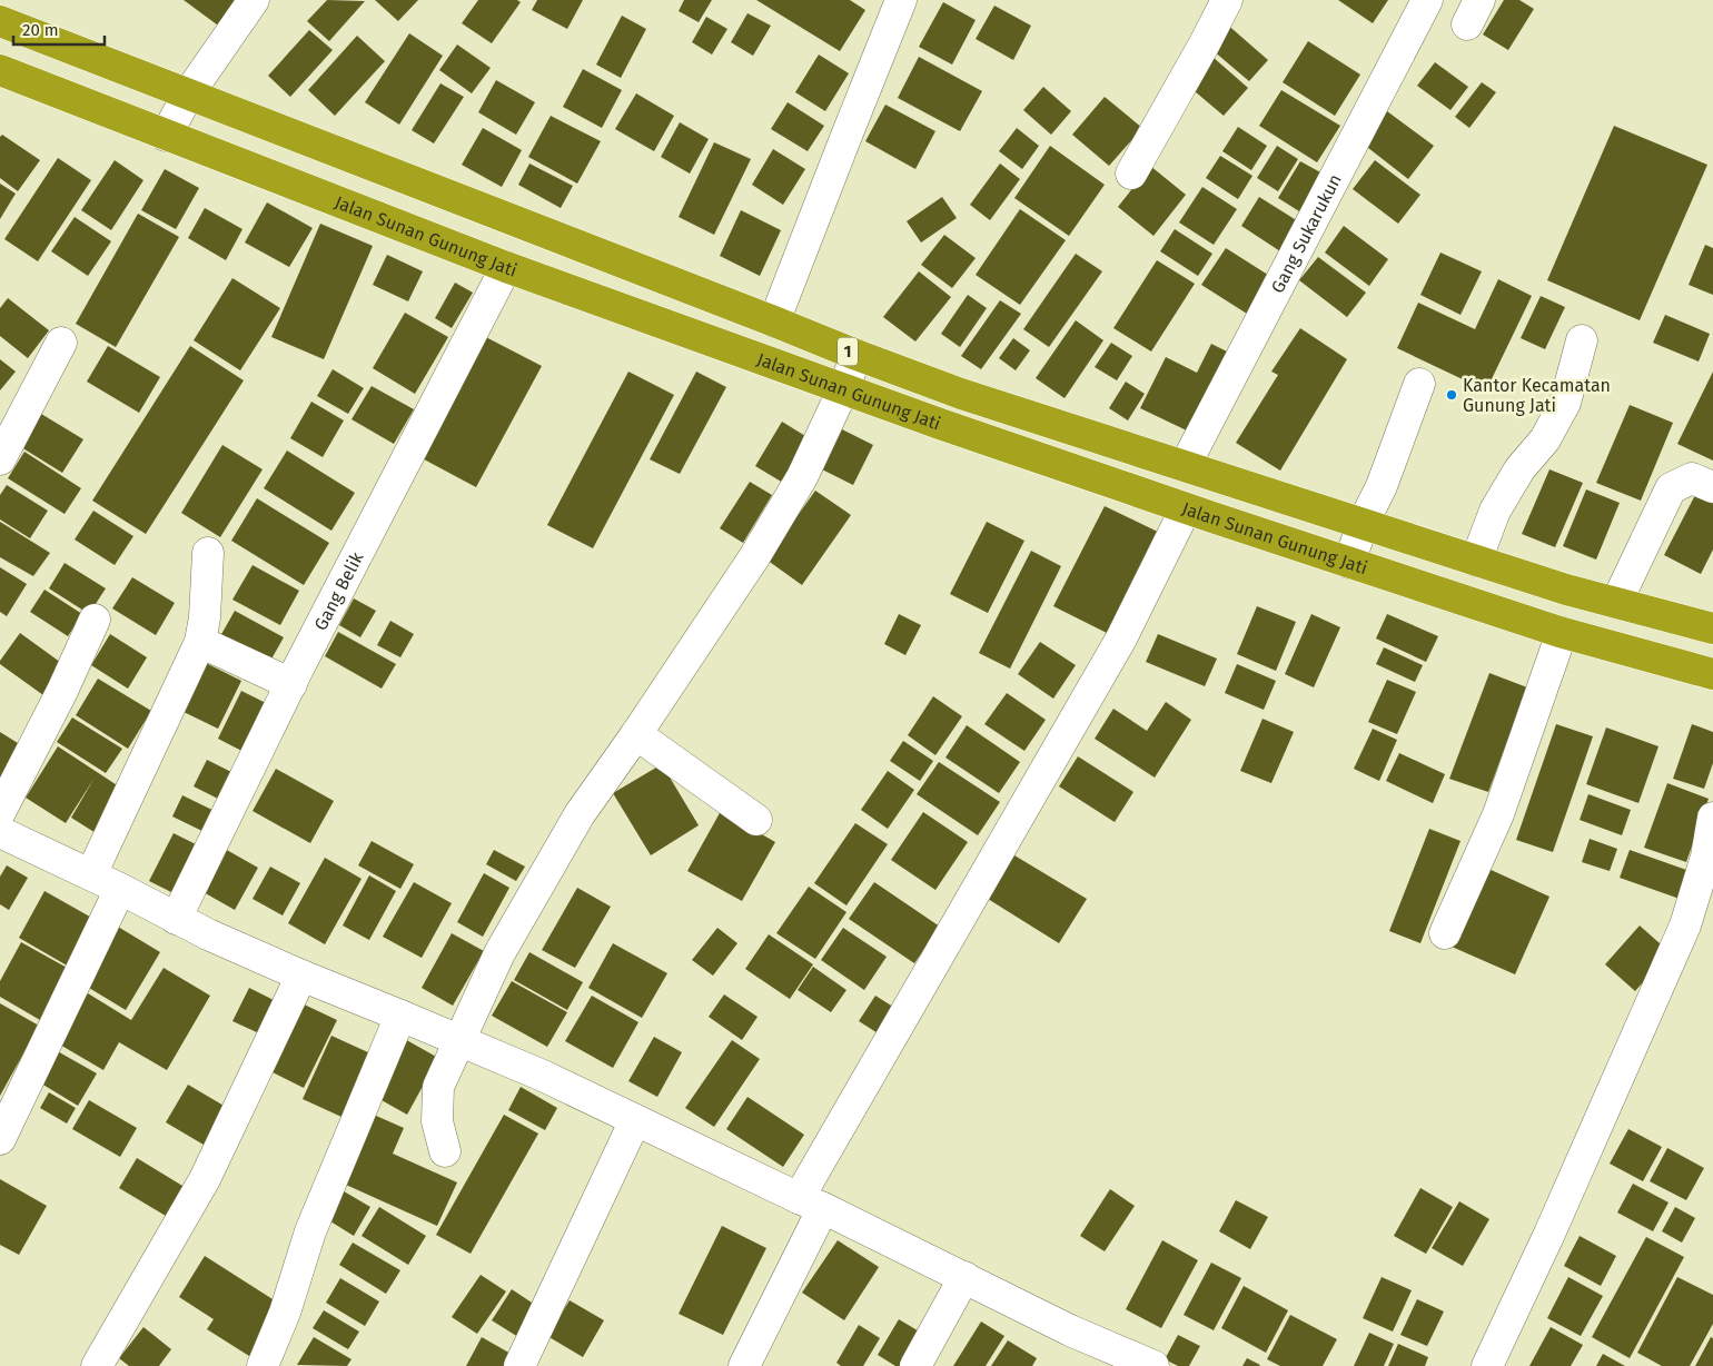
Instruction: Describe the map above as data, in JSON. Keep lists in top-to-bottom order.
{
  "streets": {
    "highway": ["Jalan Sunan Gunung Jati", "1"],
    "street": ["Gang Sukarukun", "Gang Belik"]
  },
  "crossings": [
    ["Gang Sukarukun", "1"],
    ["Jalan Sunan Gunung Jati", "Gang Belik"]
  ],
  "places": ["Kantor Kecamatan Gunung Jati"],
  "scale_bar": "20 m"
}
